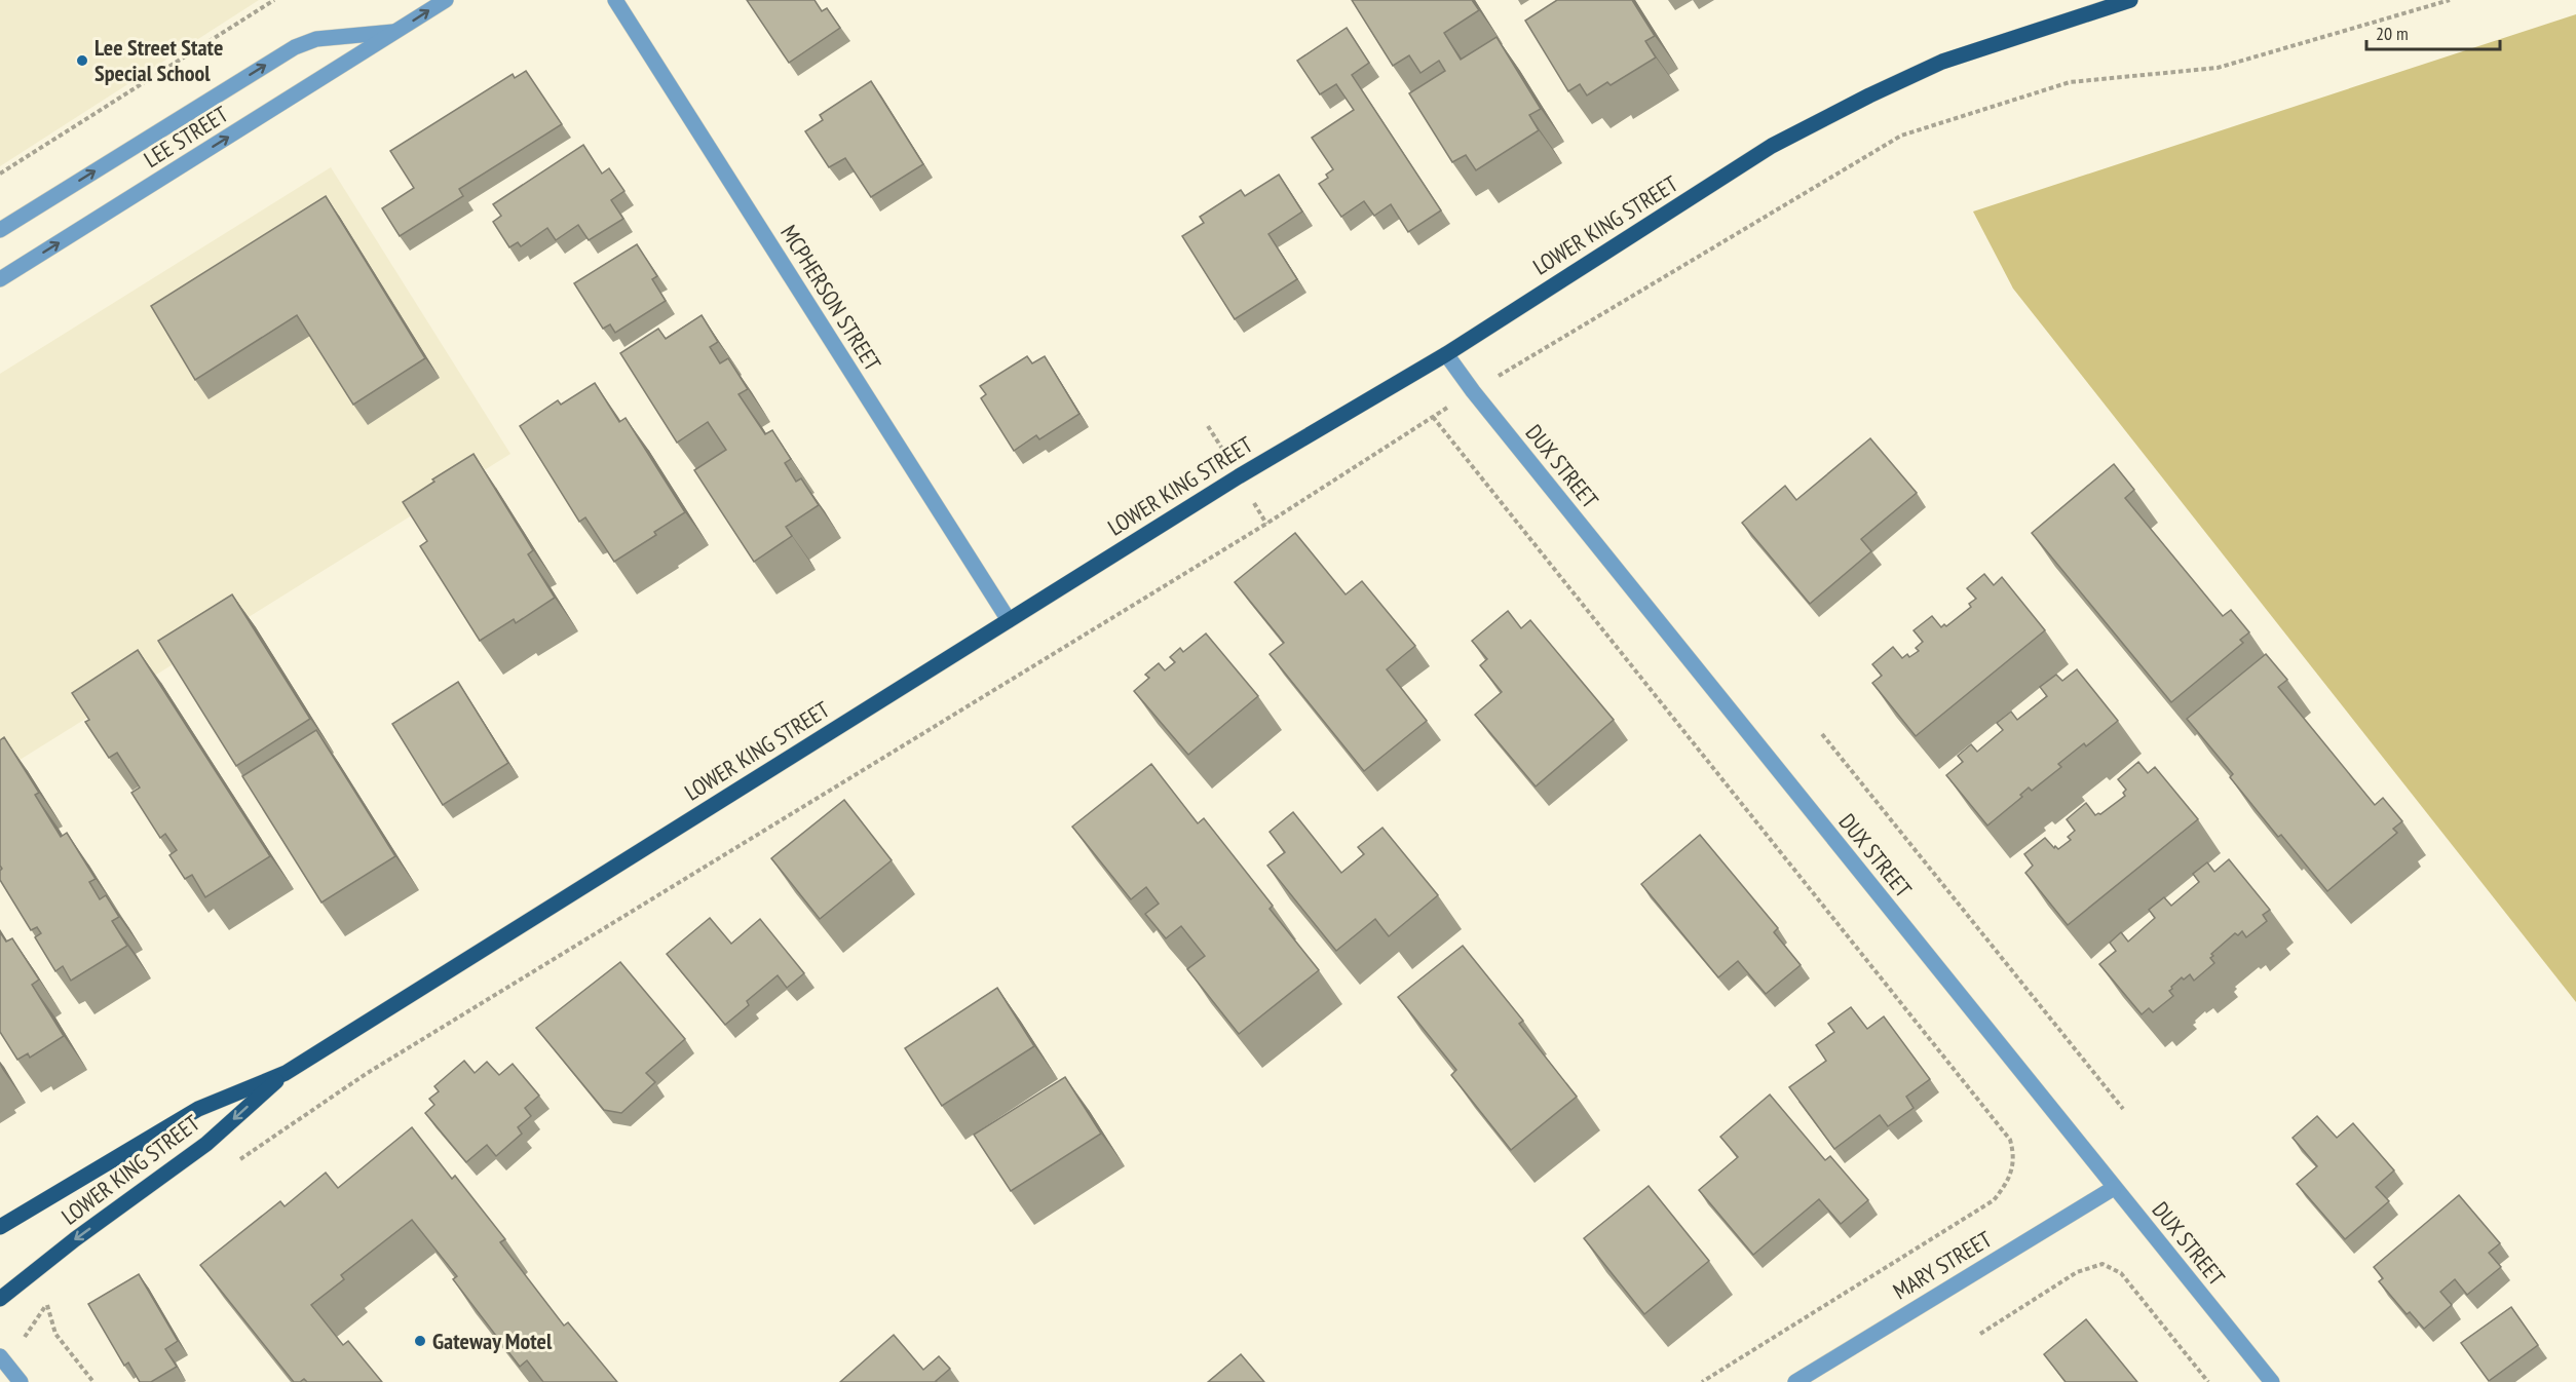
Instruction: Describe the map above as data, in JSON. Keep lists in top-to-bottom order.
{
  "streets": {
    "main road": ["LOWER KING STREET"],
    "street": [
      "LEE STREET",
      "MCPHERSON STREET",
      "DUX STREET",
      "MARY STREET"
    ]
  },
  "crossings": [
    ["LOWER KING STREET", "MCPHERSON STREET"],
    ["LOWER KING STREET", "DUX STREET"],
    ["DUX STREET", "MARY STREET"]
  ],
  "one_way": ["LEE STREET"],
  "places": ["Lee Street State Special School", "Gateway Motel"],
  "scale_bar": "20 m"
}
